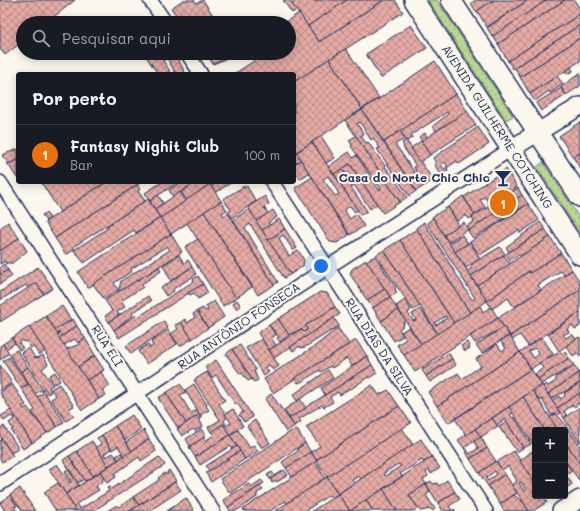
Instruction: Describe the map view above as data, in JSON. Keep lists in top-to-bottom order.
{
  "streets": {
    "main road": ["AVENIDA GUILHERME COTCHING"],
    "street": ["RUA ANTÔNIO FONSECA", "RUA ELI", "RUA DIAS DA SILVA"]
  },
  "crossings": [
    ["AVENIDA GUILHERME COTCHING", "RUA ANTÔNIO FONSECA"],
    ["RUA ANTÔNIO FONSECA", "RUA ELI"],
    ["RUA ANTÔNIO FONSECA", "RUA DIAS DA SILVA"]
  ],
  "places": {
    "bar": ["Casa do Norte Chic Chic"]
  },
  "page": {
    "search": "Pesquisar aqui",
    "heading": "Por perto",
    "list": [
      {
        "mark": "1",
        "name": "Fantasy Nighit Club",
        "note": "Bar",
        "value": "100 m"
      }
    ],
    "pins": "1",
    "map_buttons": ["+", "−"]
  }
}
